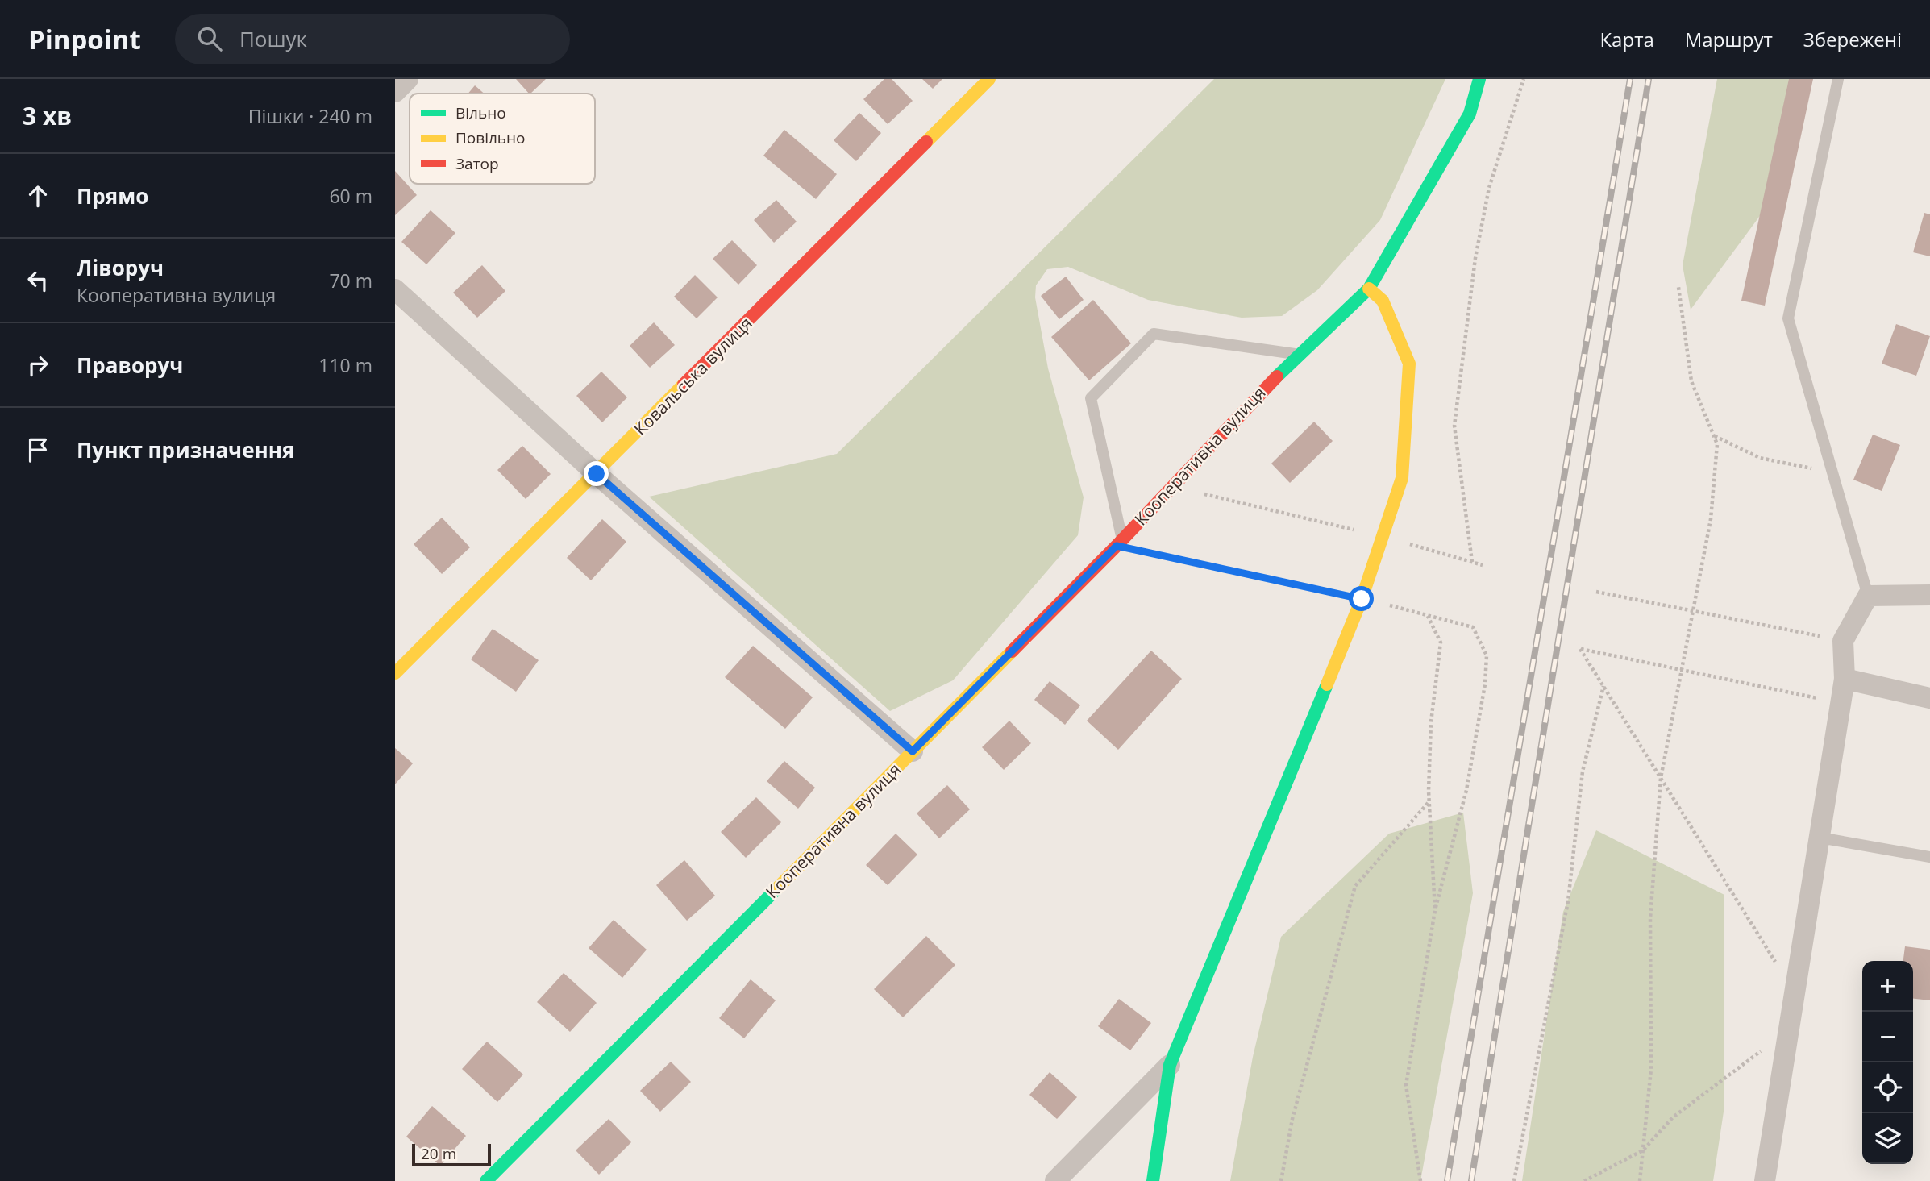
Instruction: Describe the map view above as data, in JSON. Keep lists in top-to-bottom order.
{
  "streets": {
    "street": ["Ковальська вулиця", "Кооперативна вулиця"]
  },
  "legend": ["Вільно", "Повільно", "Затор"],
  "scale_bar": "20 m",
  "page": {
    "header": "Pinpoint",
    "search": "Пошук",
    "nav": ["Карта", "Маршрут", "Збережені"],
    "heading": ["3 хв", "Пішки · 240 m"],
    "list": [
      ["Прямо", "60 m"],
      ["Ліворуч", "Кооперативна вулиця", "70 m"],
      ["Праворуч", "110 m"],
      "Пункт призначення"
    ],
    "map_buttons": ["+", "−"],
    "scale": "20 m"
  }
}
